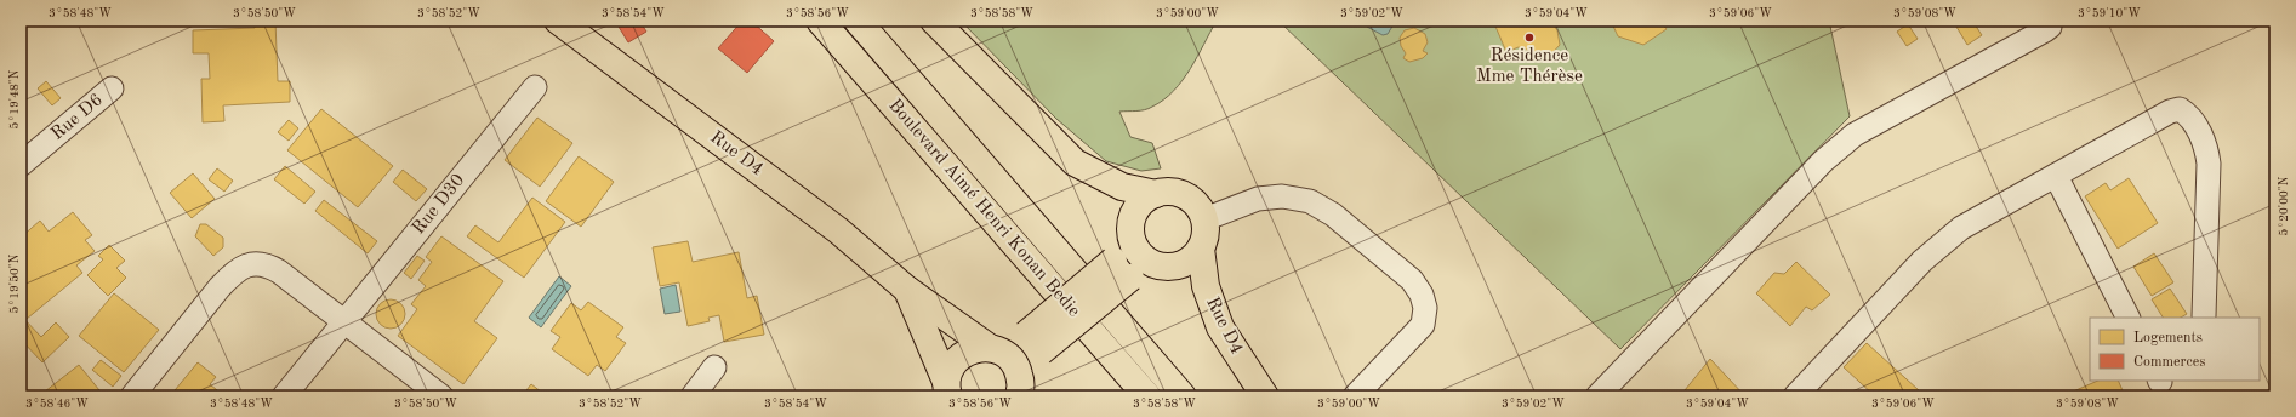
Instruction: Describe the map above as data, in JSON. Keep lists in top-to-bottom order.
{
  "streets": {
    "main road": ["Rue D4", "Boulevard Aimé Henri Konan Bedie"],
    "street": ["Rue D6", "Rue D30"]
  },
  "places": ["Résidence Mme Thérèse"],
  "legend": ["Logements", "Commerces"],
  "coordinates": [
    "3°58'48\"W",
    "3°58'50\"W",
    "3°58'52\"W",
    "3°58'54\"W",
    "3°58'56\"W",
    "3°58'58\"W",
    "3°59'00\"W",
    "3°59'02\"W",
    "3°59'04\"W",
    "3°59'06\"W",
    "3°59'08\"W",
    "3°59'10\"W",
    "5°19'48\"N",
    "5°20'00\"N",
    "5°19'50\"N",
    "3°58'46\"W"
  ]
}
